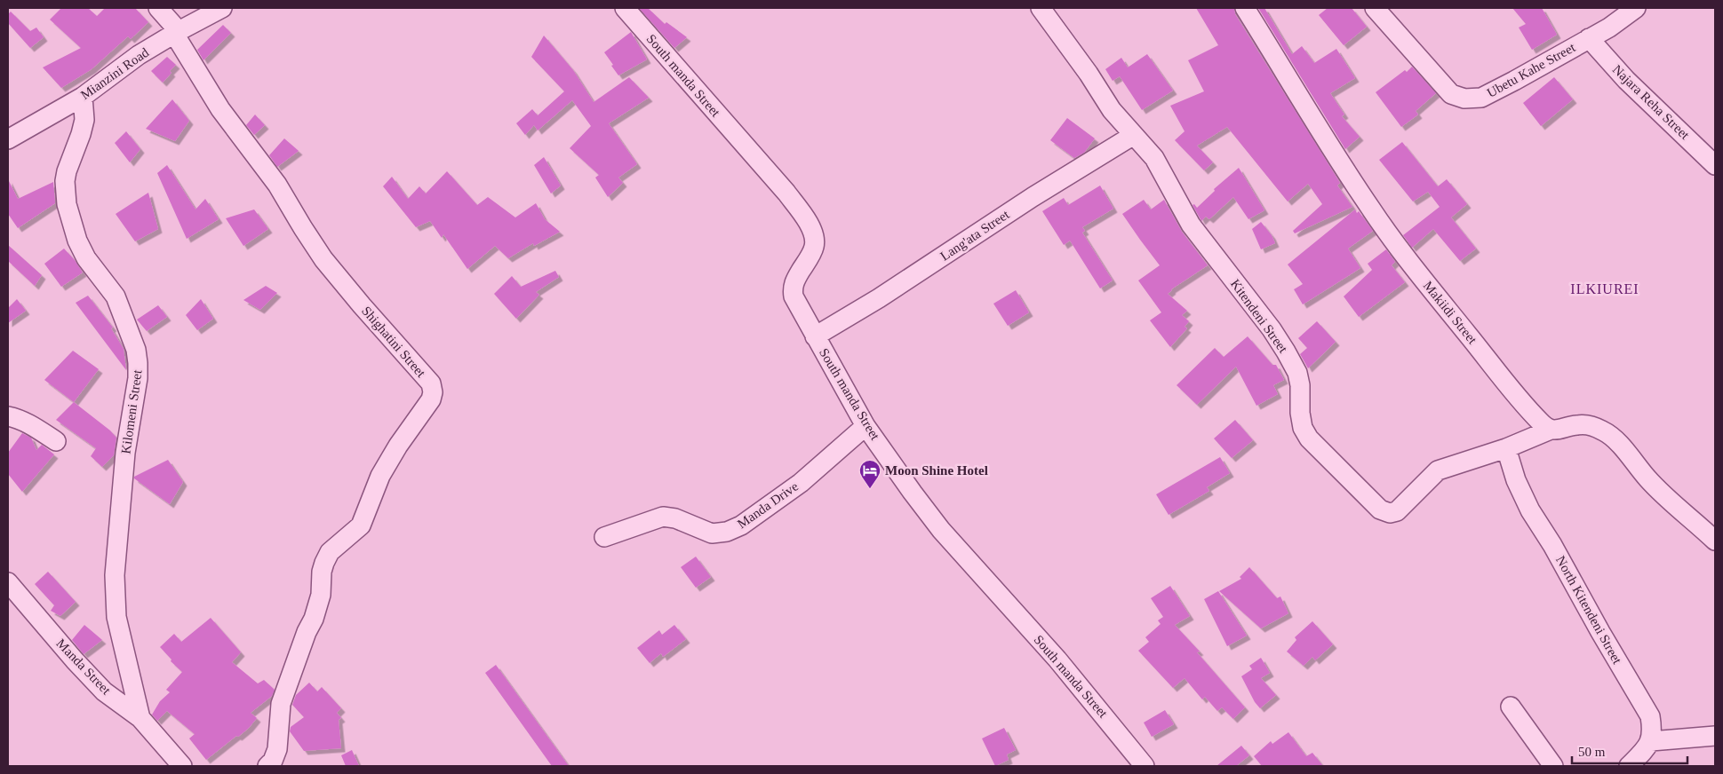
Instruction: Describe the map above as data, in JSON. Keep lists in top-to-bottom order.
{
  "streets": {
    "street": [
      "Ubetu Kahe Street",
      "Mianzini Road",
      "South manda Street",
      "Najara Reha Street",
      "Lang'ata Street",
      "Makiidi Street",
      "Kitendeni Street",
      "Shighatini Street",
      "Kilomeni Street",
      "Manda Drive",
      "North Kitendeni Street",
      "Manda Street"
    ]
  },
  "crossings": [
    ["Ubetu Kahe Street", "Najara Reha Street"],
    ["Mianzini Road", "Shighatini Street"],
    ["Mianzini Road", "Kilomeni Street"],
    ["South manda Street", "Lang'ata Street"],
    ["South manda Street", "Manda Drive"],
    ["Lang'ata Street", "Kitendeni Street"],
    ["Makiidi Street", "Kitendeni Street"],
    ["Kitendeni Street", "North Kitendeni Street"],
    ["Kilomeni Street", "Manda Street"]
  ],
  "districts": ["ILKIUREI"],
  "places": {
    "hotel": ["Moon Shine Hotel"]
  },
  "scale_bar": "50 m"
}
